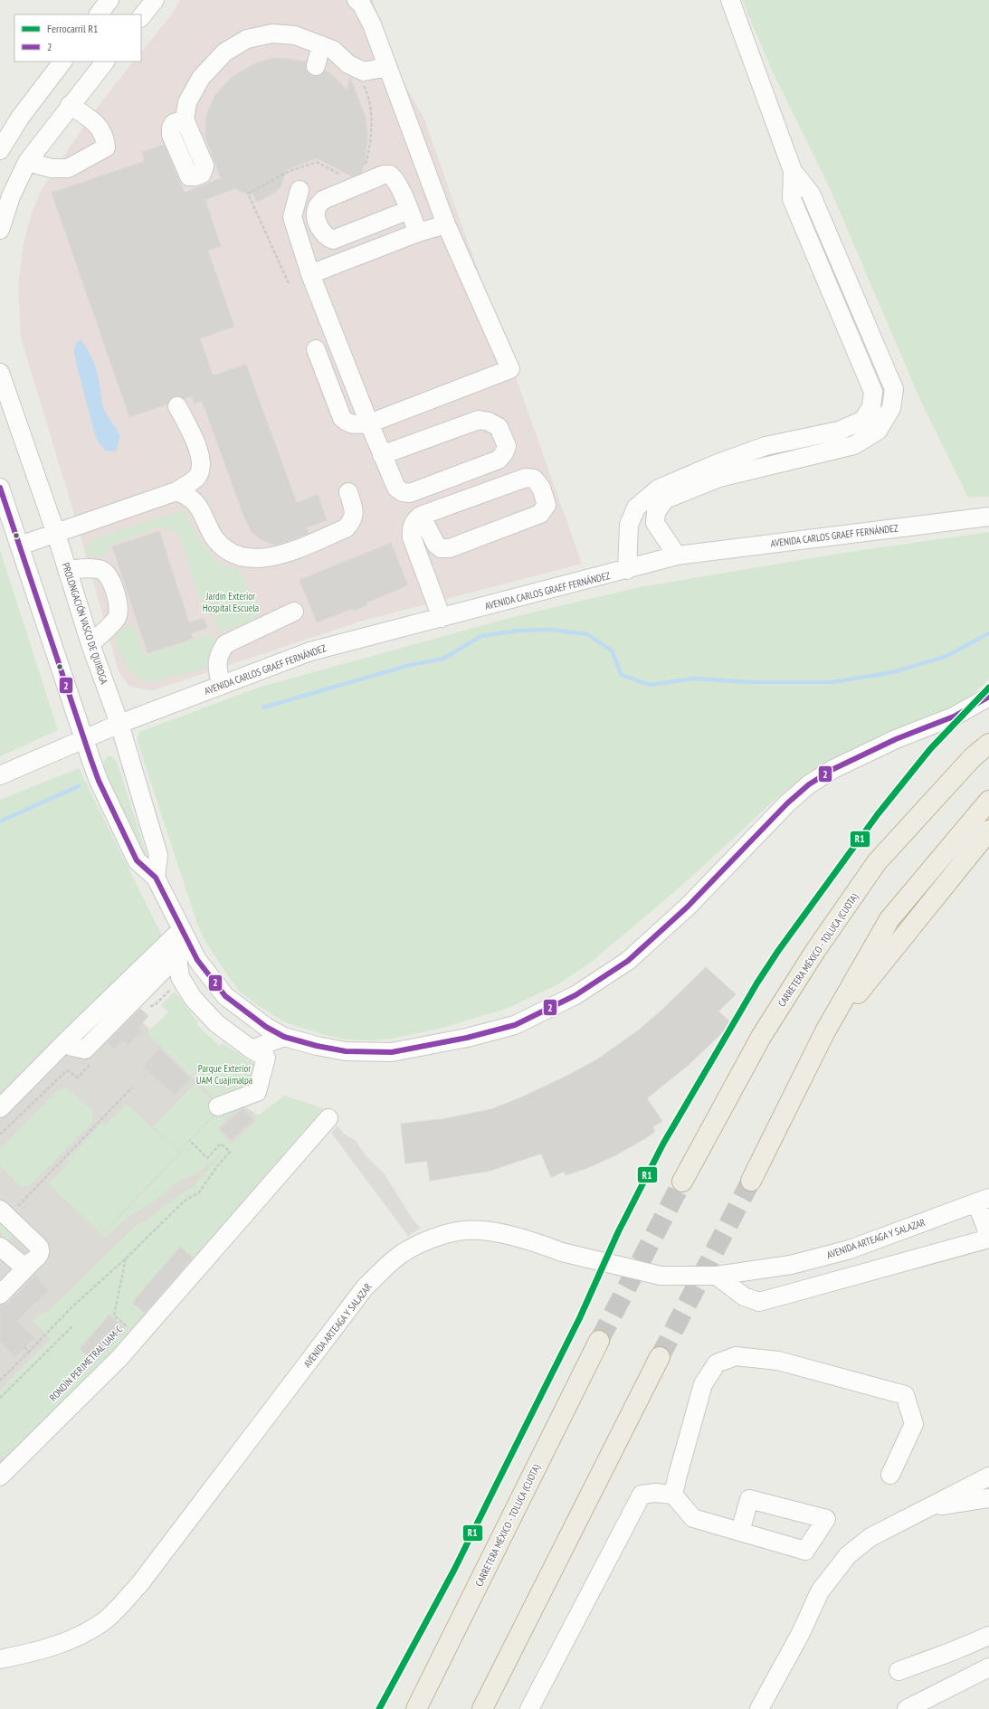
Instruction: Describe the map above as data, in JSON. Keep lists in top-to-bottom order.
{
  "streets": {
    "highway": ["CARRETERA MÉXICO - TOLUCA (CUOTA)"],
    "street": ["AVENIDA CARLOS GRAEF FERNÁNDEZ", "PROLONGACIÓN VASCO DE QUIROGA", "AVENIDA ARTEAGA Y SALAZAR"],
    "path": ["RONDÍN PERIMETRAL UAM-C"]
  },
  "crossings": [
    ["AVENIDA CARLOS GRAEF FERNÁNDEZ", "PROLONGACIÓN VASCO DE QUIROGA"]
  ],
  "parks": ["Jardín Exterior Hospital Escuela", "Parque Exterior UAM Cuajimalpa"],
  "lines": ["transit line 2", "rail line R1"],
  "legend": ["Ferrocarril R1", "2"]
}
